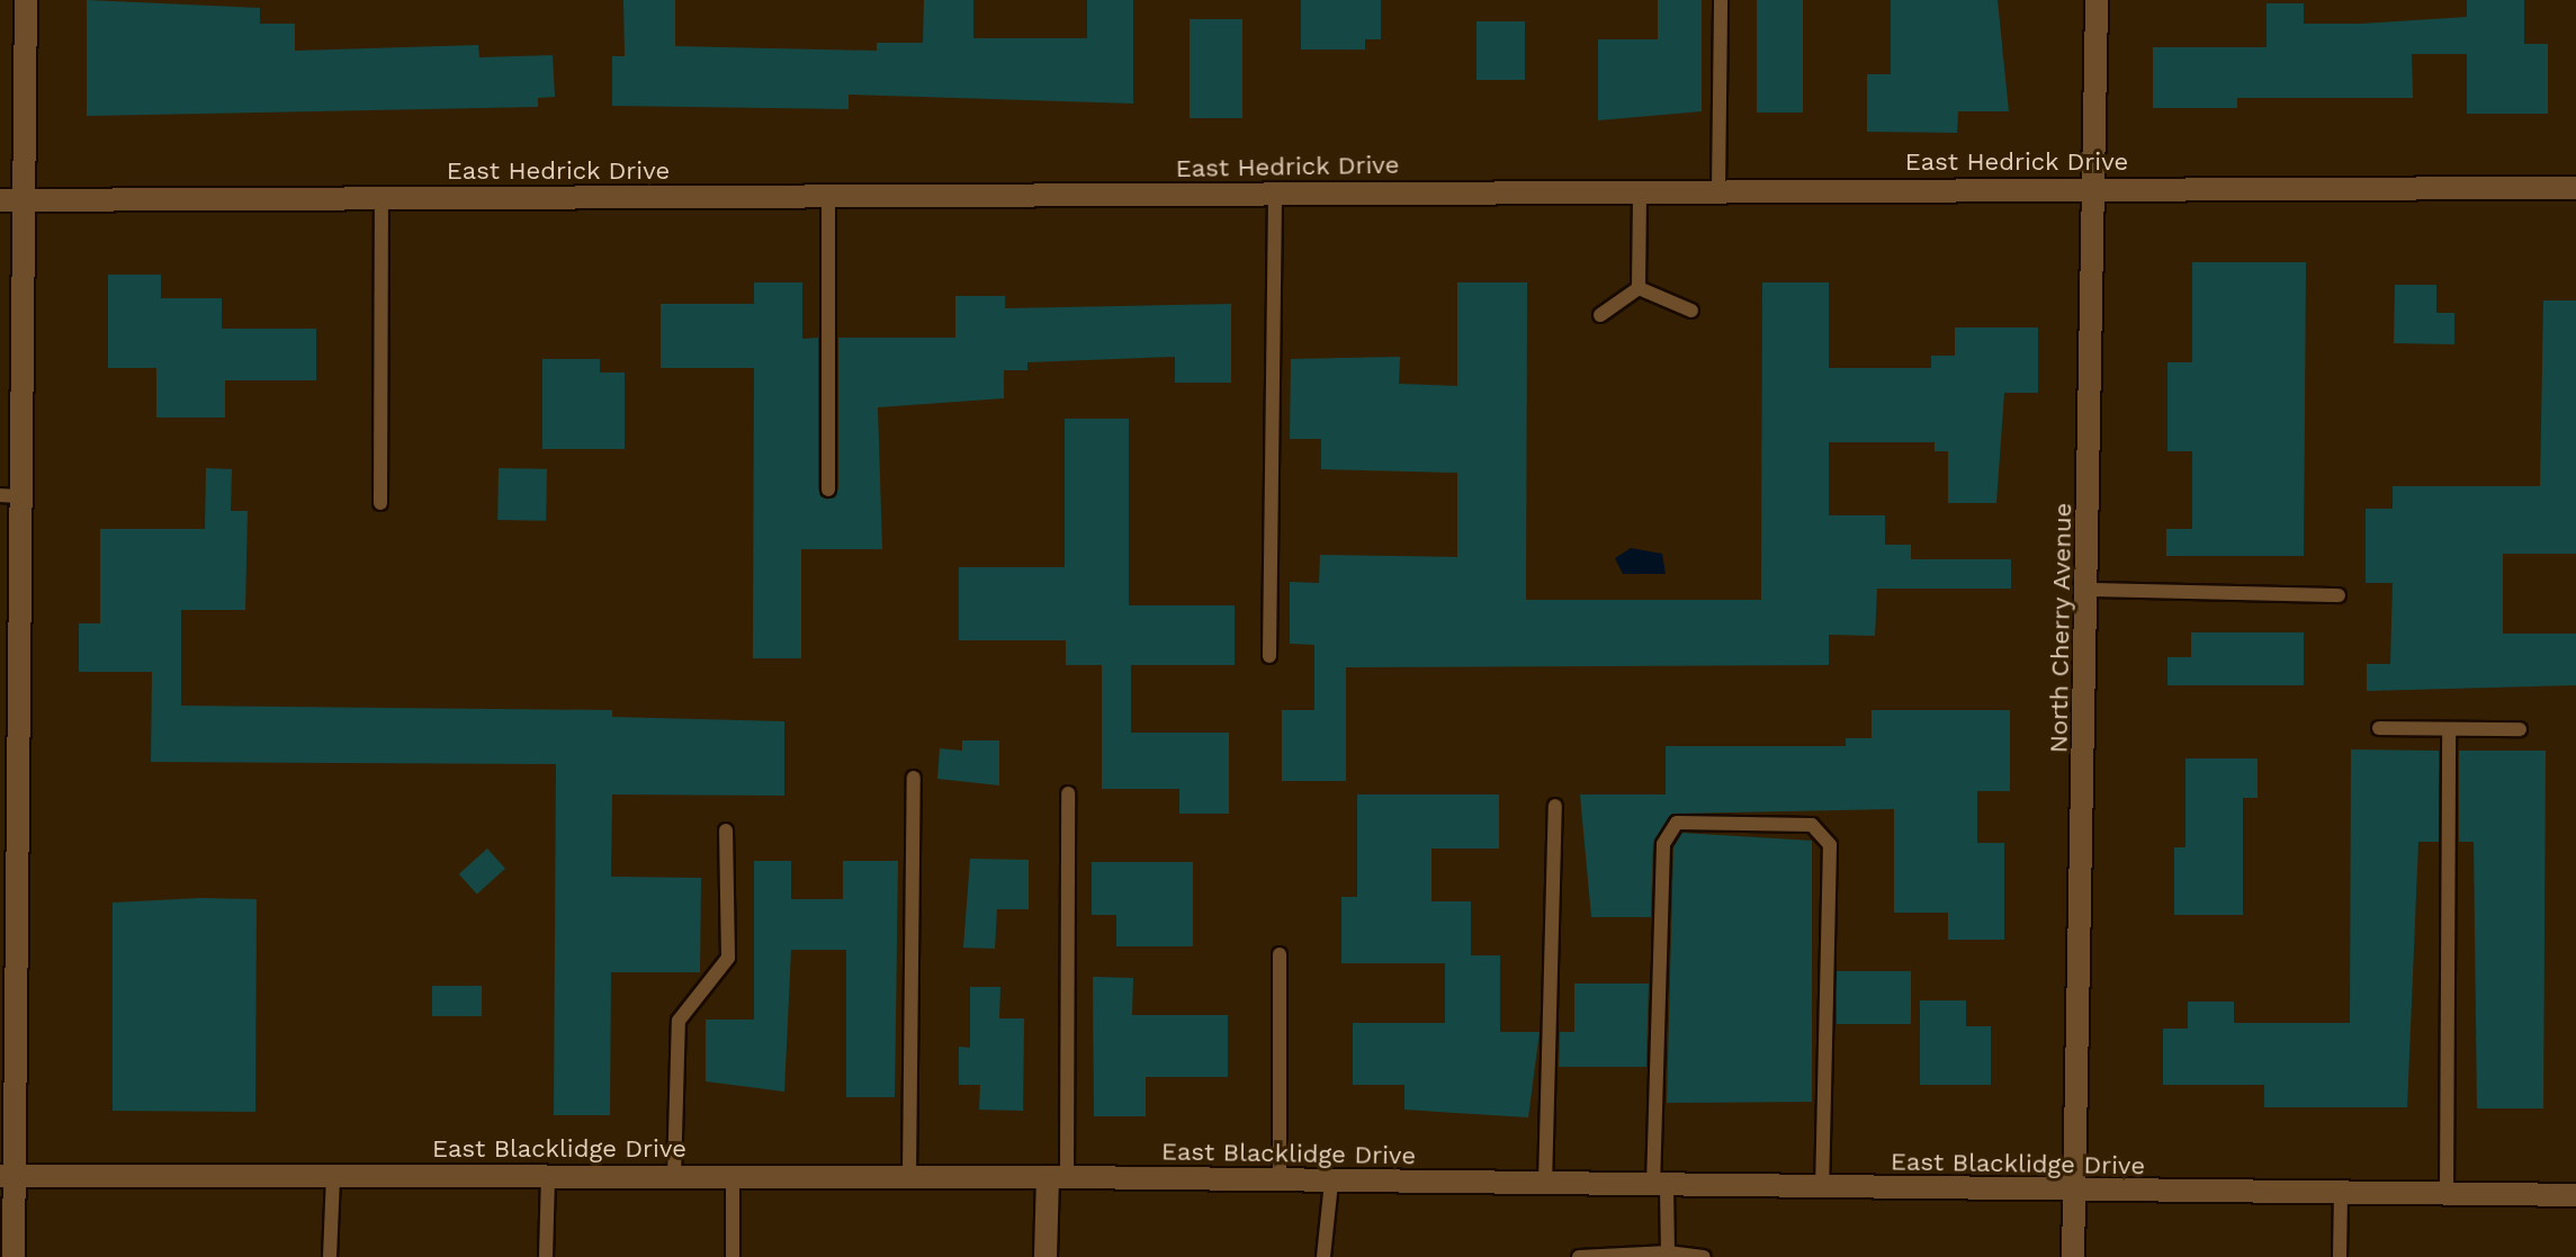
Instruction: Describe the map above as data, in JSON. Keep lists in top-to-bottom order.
{
  "streets": {
    "street": ["East Hedrick Drive", "North Cherry Avenue", "East Blacklidge Drive"]
  },
  "crossings": [
    ["East Hedrick Drive", "North Cherry Avenue"],
    ["North Cherry Avenue", "East Blacklidge Drive"]
  ]
}
